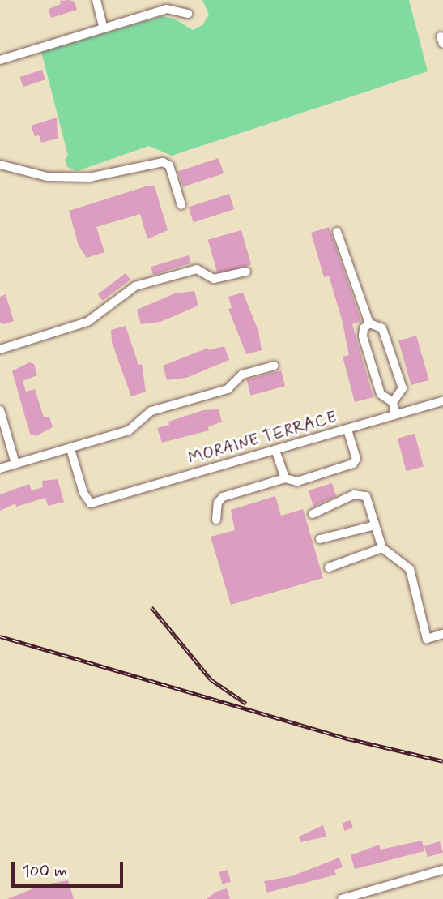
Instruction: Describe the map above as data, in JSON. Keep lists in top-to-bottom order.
{
  "streets": {
    "street": ["MORAINE TERRACE"]
  },
  "scale_bar": "100 m"
}
